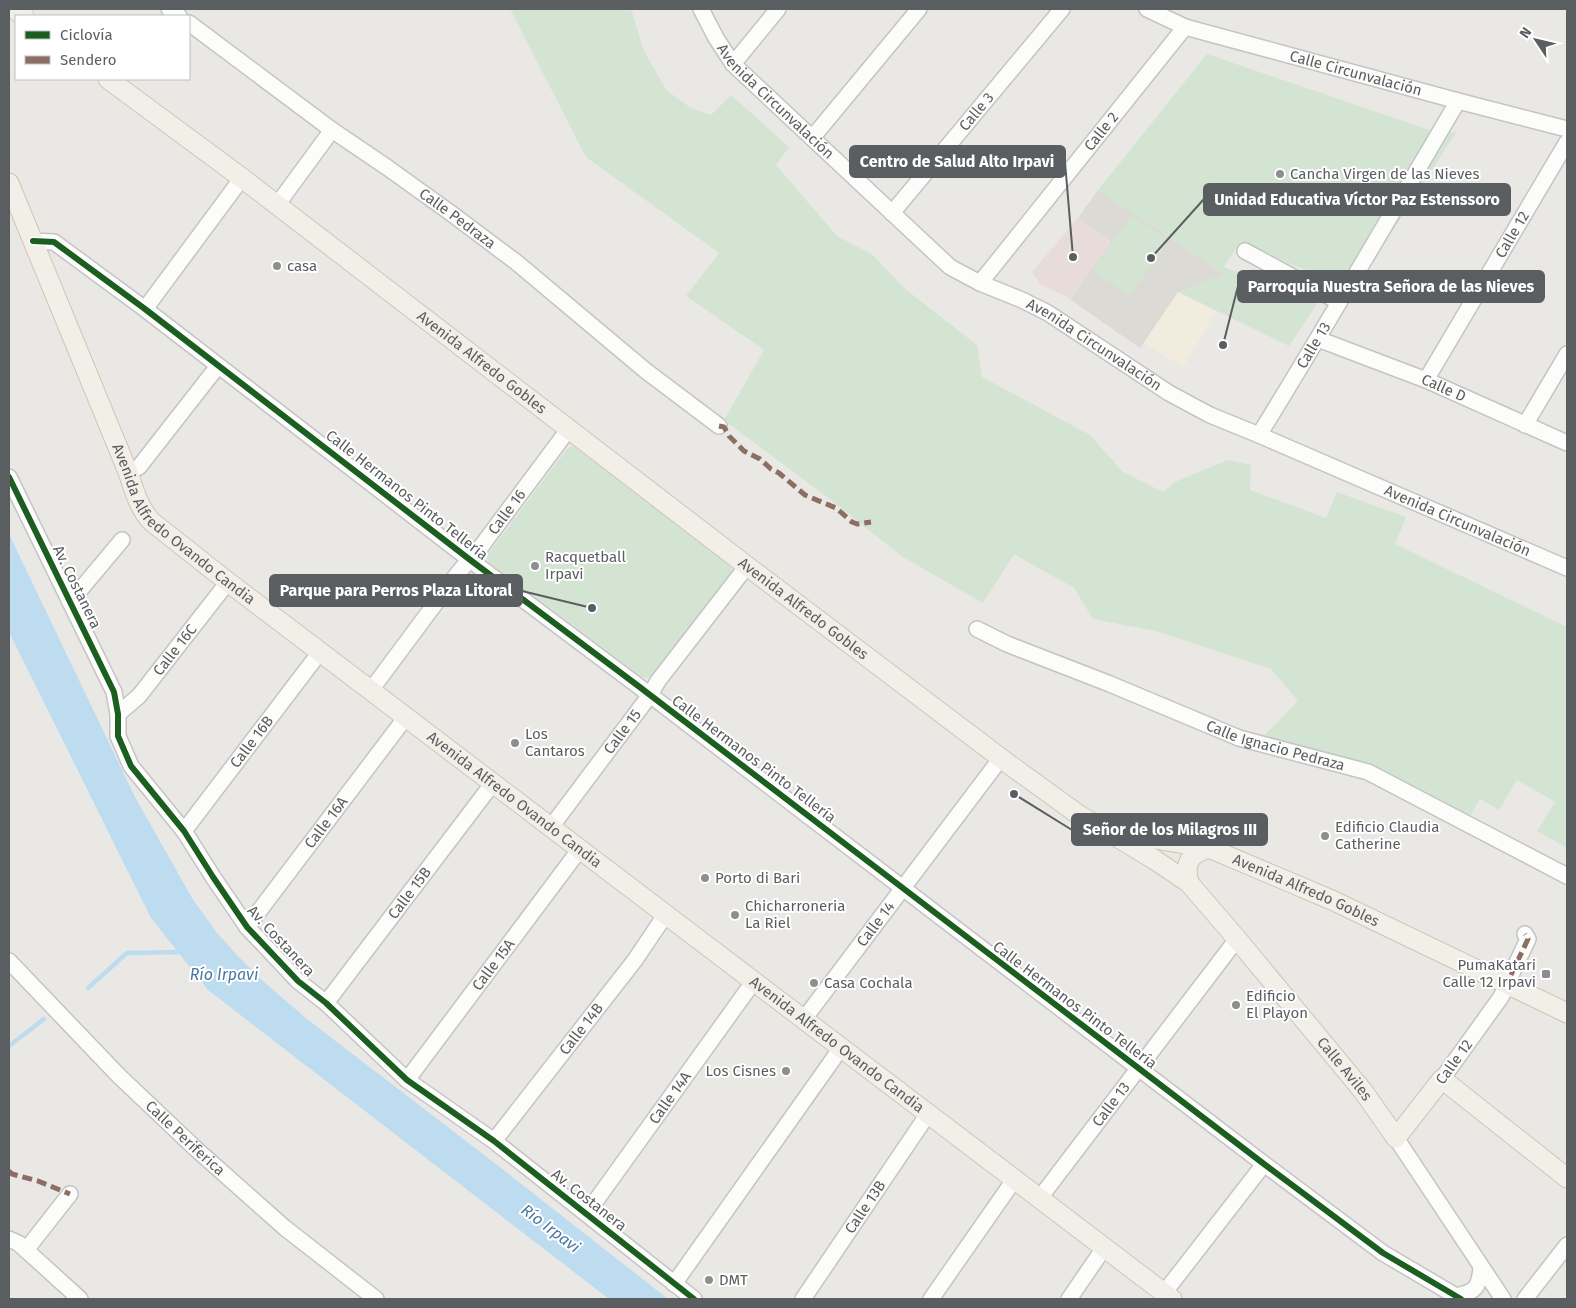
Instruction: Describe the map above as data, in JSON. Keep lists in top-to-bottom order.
{
  "streets": {
    "main road": [
      "Calle 12",
      "Avenida Alfredo Gobles",
      "Avenida Alfredo Ovando Candia",
      "Calle Aviles"
    ],
    "street": [
      "Calle Circunvalación",
      "Avenida Circunvalación",
      "Calle 3",
      "Calle 2",
      "Calle Pedraza",
      "Calle 13",
      "Calle D",
      "Calle Hermanos Pinto Tellería",
      "Calle 16",
      "Av. Costanera",
      "Calle 16C",
      "Calle 15",
      "Calle 16B",
      "Calle Ignacio Pedraza",
      "Calle 16A",
      "Calle 15B",
      "Calle 14",
      "Calle 15A",
      "Calle 14B",
      "Calle 14A",
      "Calle Periferica",
      "Calle 13B"
    ]
  },
  "crossings": [
    ["Calle Circunvalación", "Calle 2"],
    ["Calle Circunvalación", "Calle 13"],
    ["Avenida Circunvalación", "Calle 3"],
    ["Avenida Circunvalación", "Calle 2"],
    ["Avenida Circunvalación", "Calle 13"],
    ["Calle 12", "Avenida Alfredo Gobles"],
    ["Calle 12", "Calle D"],
    ["Calle 12", "Calle Aviles"],
    ["Calle 13", "Calle D"],
    ["Calle 13", "Calle Hermanos Pinto Tellería"],
    ["Calle 13", "Avenida Alfredo Ovando Candia"],
    ["Calle 13", "Calle Aviles"],
    ["Avenida Alfredo Gobles", "Calle 16"],
    ["Avenida Alfredo Gobles", "Calle 15"],
    ["Avenida Alfredo Gobles", "Calle 14"],
    ["Avenida Alfredo Gobles", "Calle Aviles"],
    ["Calle Hermanos Pinto Tellería", "Calle 16"],
    ["Calle Hermanos Pinto Tellería", "Avenida Alfredo Ovando Candia"],
    ["Calle Hermanos Pinto Tellería", "Calle 15"],
    ["Calle Hermanos Pinto Tellería", "Calle 14"],
    ["Calle 16", "Avenida Alfredo Ovando Candia"],
    ["Avenida Alfredo Ovando Candia", "Calle 16C"],
    ["Avenida Alfredo Ovando Candia", "Calle 15"],
    ["Avenida Alfredo Ovando Candia", "Calle 16B"],
    ["Avenida Alfredo Ovando Candia", "Calle 16A"],
    ["Avenida Alfredo Ovando Candia", "Calle 15B"],
    ["Avenida Alfredo Ovando Candia", "Calle 14"],
    ["Avenida Alfredo Ovando Candia", "Calle 15A"],
    ["Avenida Alfredo Ovando Candia", "Calle 14B"],
    ["Avenida Alfredo Ovando Candia", "Calle 14A"],
    ["Avenida Alfredo Ovando Candia", "Calle 13B"],
    ["Av. Costanera", "Calle 16C"],
    ["Av. Costanera", "Calle 16B"],
    ["Av. Costanera", "Calle 16A"],
    ["Av. Costanera", "Calle 15B"],
    ["Av. Costanera", "Calle 15A"],
    ["Av. Costanera", "Calle 14B"],
    ["Av. Costanera", "Calle 14A"]
  ],
  "water": ["Río Irpavi"],
  "places": {
    "other": [
      "Cancha Virgen de las Nieves",
      "Centro de Salud Alto Irpavi",
      "Unidad Educativa Víctor Paz Estenssoro",
      "casa",
      "Parroquia Nuestra Señora de las Nieves",
      "Racquetball Irpavi",
      "Parque para Perros Plaza Litoral",
      "Los Cantaros",
      "Señor de los Milagros III",
      "Edificio Claudia Catherine",
      "Porto di Bari",
      "Chicharroneria La Riel",
      "Casa Cochala",
      "Edificio El Playon",
      "Los Cisnes",
      "DMT"
    ],
    "transit": ["PumaKatari Calle 12 Irpavi"]
  },
  "legend": ["Ciclovía", "Sendero"],
  "north": "top left"
}
